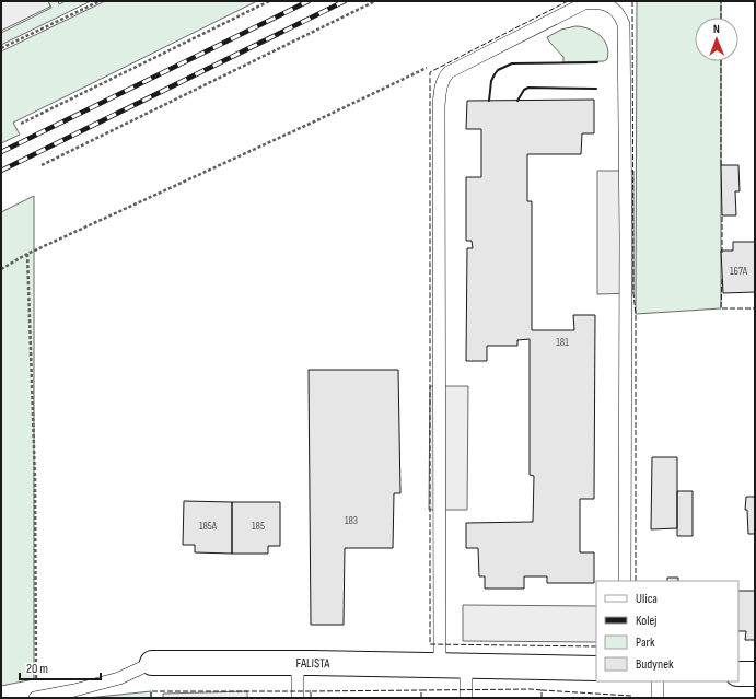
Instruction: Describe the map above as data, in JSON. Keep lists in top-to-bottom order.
{
  "streets": {
    "street": ["FALISTA"]
  },
  "house_numbers": [
    "167A",
    "181",
    "183",
    "185A",
    "185"
  ],
  "legend": [
    "Ulica",
    "Kolej",
    "Park",
    "Budynek"
  ],
  "scale_bar": "20 m",
  "north": "top"
}
